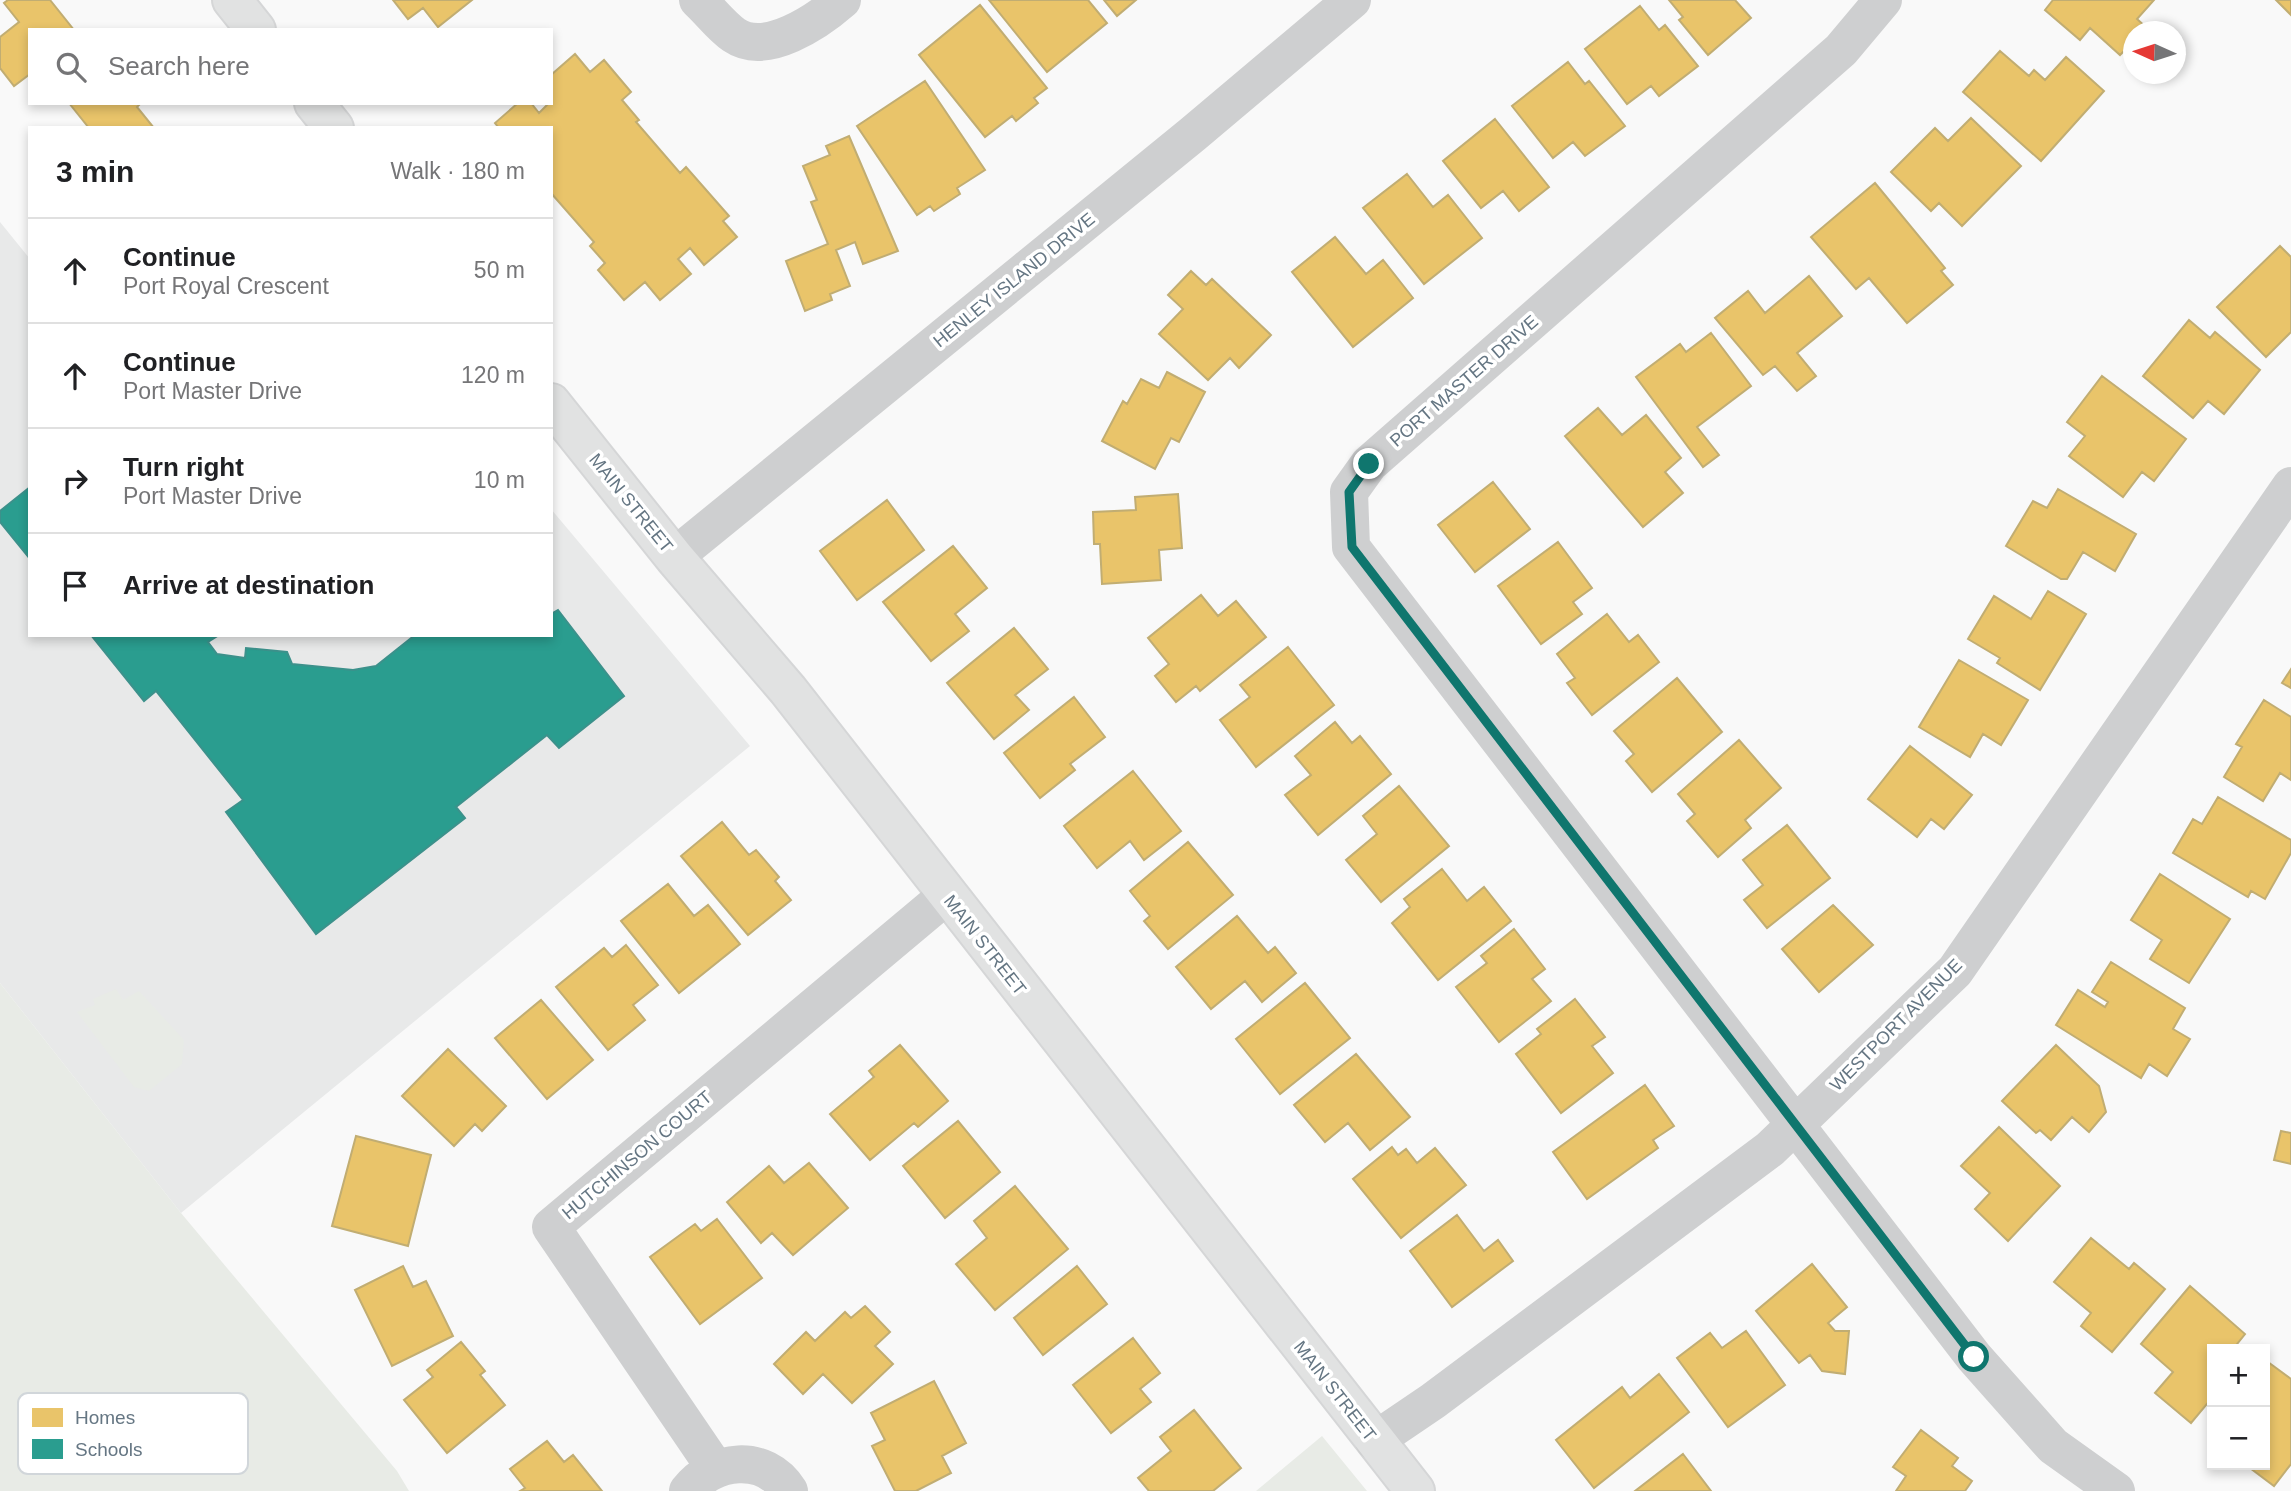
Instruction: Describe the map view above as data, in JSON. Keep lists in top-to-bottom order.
{
  "streets": {
    "main road": ["MAIN STREET"],
    "street": [
      "HENLEY ISLAND DRIVE",
      "PORT MASTER DRIVE",
      "WESTPORT AVENUE",
      "HUTCHINSON COURT"
    ]
  },
  "crossings": [
    ["HENLEY ISLAND DRIVE", "MAIN STREET"],
    ["PORT MASTER DRIVE", "WESTPORT AVENUE"],
    ["MAIN STREET", "WESTPORT AVENUE"],
    ["MAIN STREET", "HUTCHINSON COURT"]
  ],
  "legend": ["Homes", "Schools"],
  "north": "left",
  "page": {
    "search": "Search here",
    "heading": ["3 min", "Walk · 180 m"],
    "list": [
      ["Continue", "Port Royal Crescent", "50 m"],
      ["Continue", "Port Master Drive", "120 m"],
      ["Turn right", "Port Master Drive", "10 m"],
      "Arrive at destination"
    ],
    "map_buttons": ["+", "−"]
  }
}
